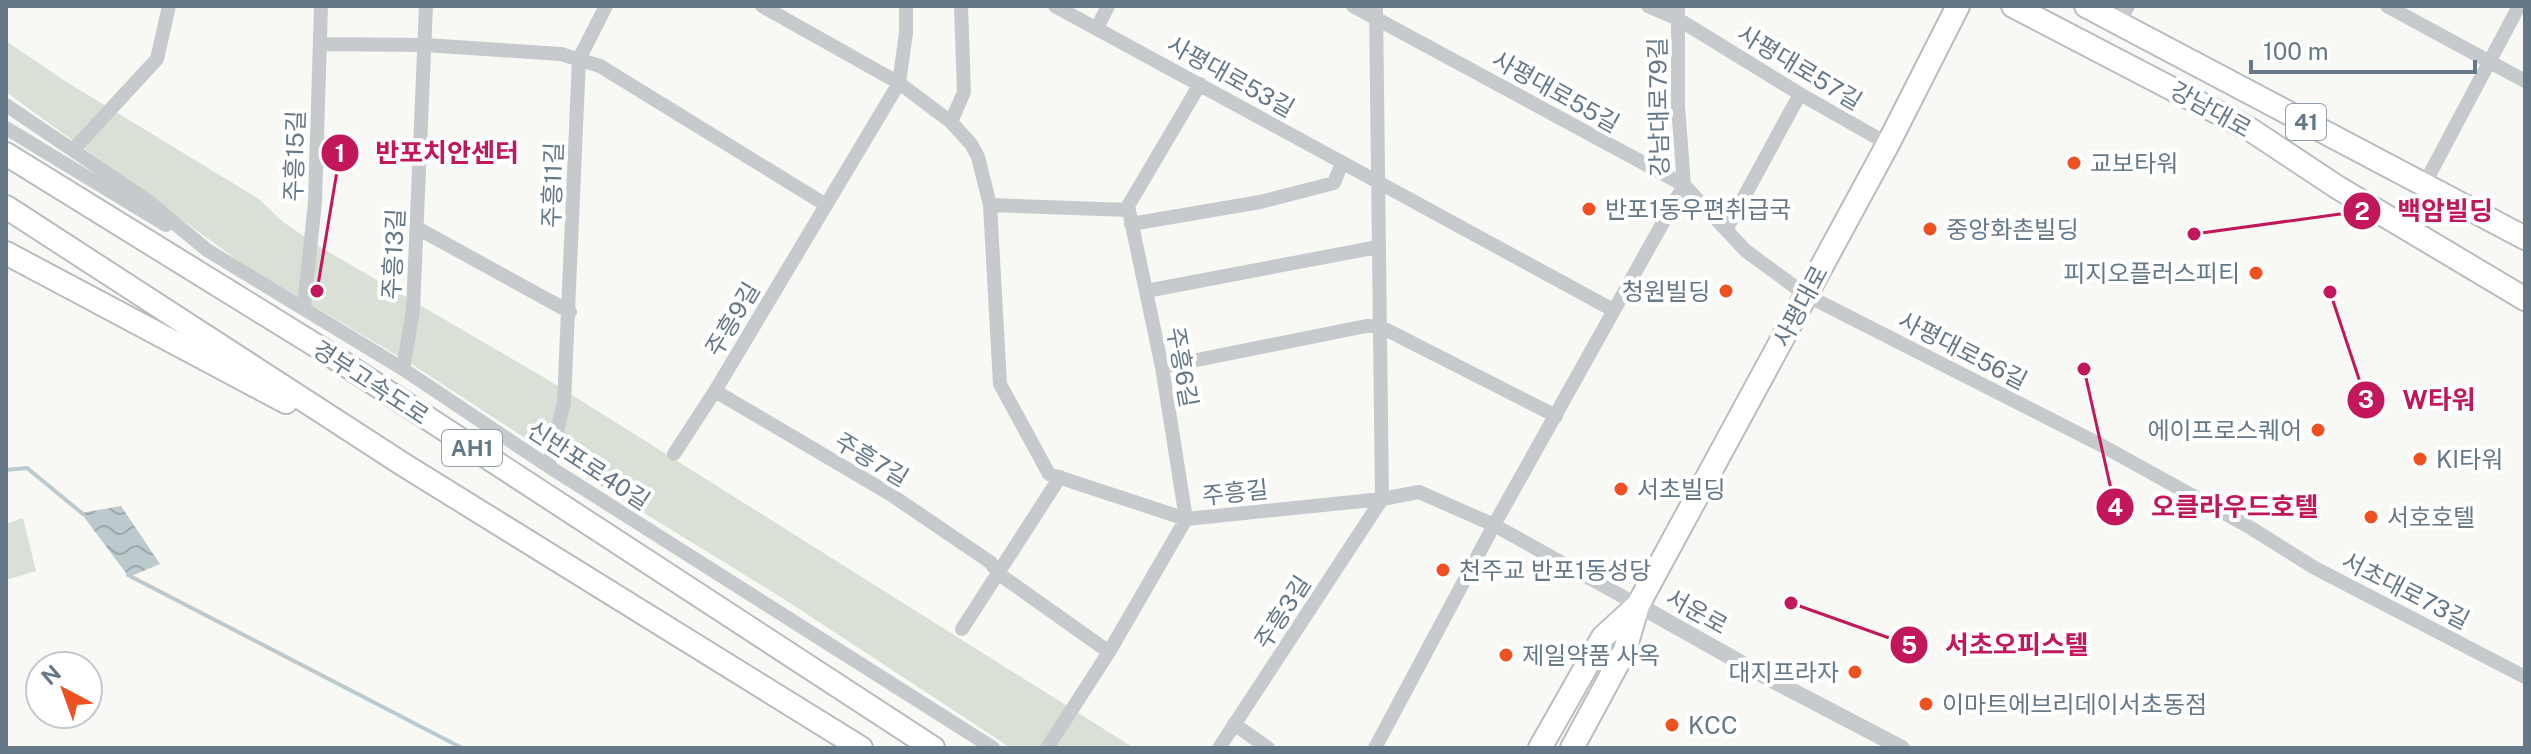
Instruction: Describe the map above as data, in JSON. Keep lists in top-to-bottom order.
{
  "streets": {
    "main road": [
      "강남대로",
      "41",
      "사평대로",
      "경부고속도로",
      "AH1"
    ],
    "street": [
      "사평대로57길",
      "사평대로53길",
      "사평대로55길",
      "강남대로79길",
      "주흥15길",
      "주흥11길",
      "주흥13길",
      "주흥9길",
      "사평대로56길",
      "주흥6길",
      "주흥7길",
      "신반포로40길",
      "주흥길",
      "서초대로73길",
      "서운로",
      "주흥3길"
    ]
  },
  "crossings": [
    ["사평대로57길", "강남대로79길"],
    ["사평대로57길", "사평대로"],
    ["사평대로53길", "강남대로79길"],
    ["사평대로55길", "강남대로79길"],
    ["사평대로55길", "사평대로"],
    ["사평대로55길", "사평대로56길"],
    ["강남대로79길", "주흥길"],
    ["주흥15길", "신반포로40길"],
    ["주흥11길", "신반포로40길"],
    ["주흥13길", "신반포로40길"],
    ["사평대로", "사평대로56길"],
    ["사평대로", "주흥길"],
    ["사평대로", "서운로"],
    ["주흥9길", "주흥7길"],
    ["사평대로56길", "서초대로73길"],
    ["주흥6길", "주흥길"],
    ["주흥길", "서운로"],
    ["주흥길", "주흥3길"]
  ],
  "places": [
    "교보타워",
    "반포1동우편취급국",
    "중앙화촌빌딩",
    "백암빌딩",
    "피지오플러스피티",
    "반포치안센터",
    "청원빌딩",
    "W타워",
    "오클라우드호텔",
    "에이프로스퀘어",
    "KI타워",
    "서초빌딩",
    "서호호텔",
    "천주교 반포1동성당",
    "서초오피스텔",
    "제일약품 사옥",
    "대지프라자",
    "이마트에브리데이서초동점",
    "KCC"
  ],
  "scale_bar": "100 m",
  "north": "top left"
}
